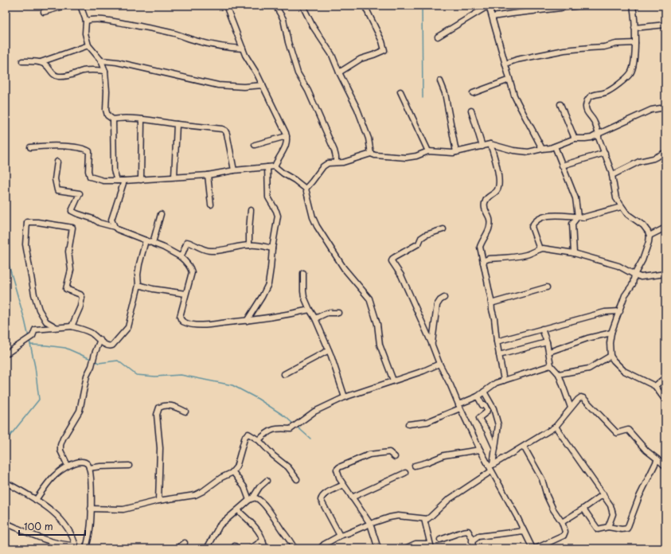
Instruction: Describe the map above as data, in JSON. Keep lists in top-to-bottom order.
{
  "scale_bar": "100 m"
}
